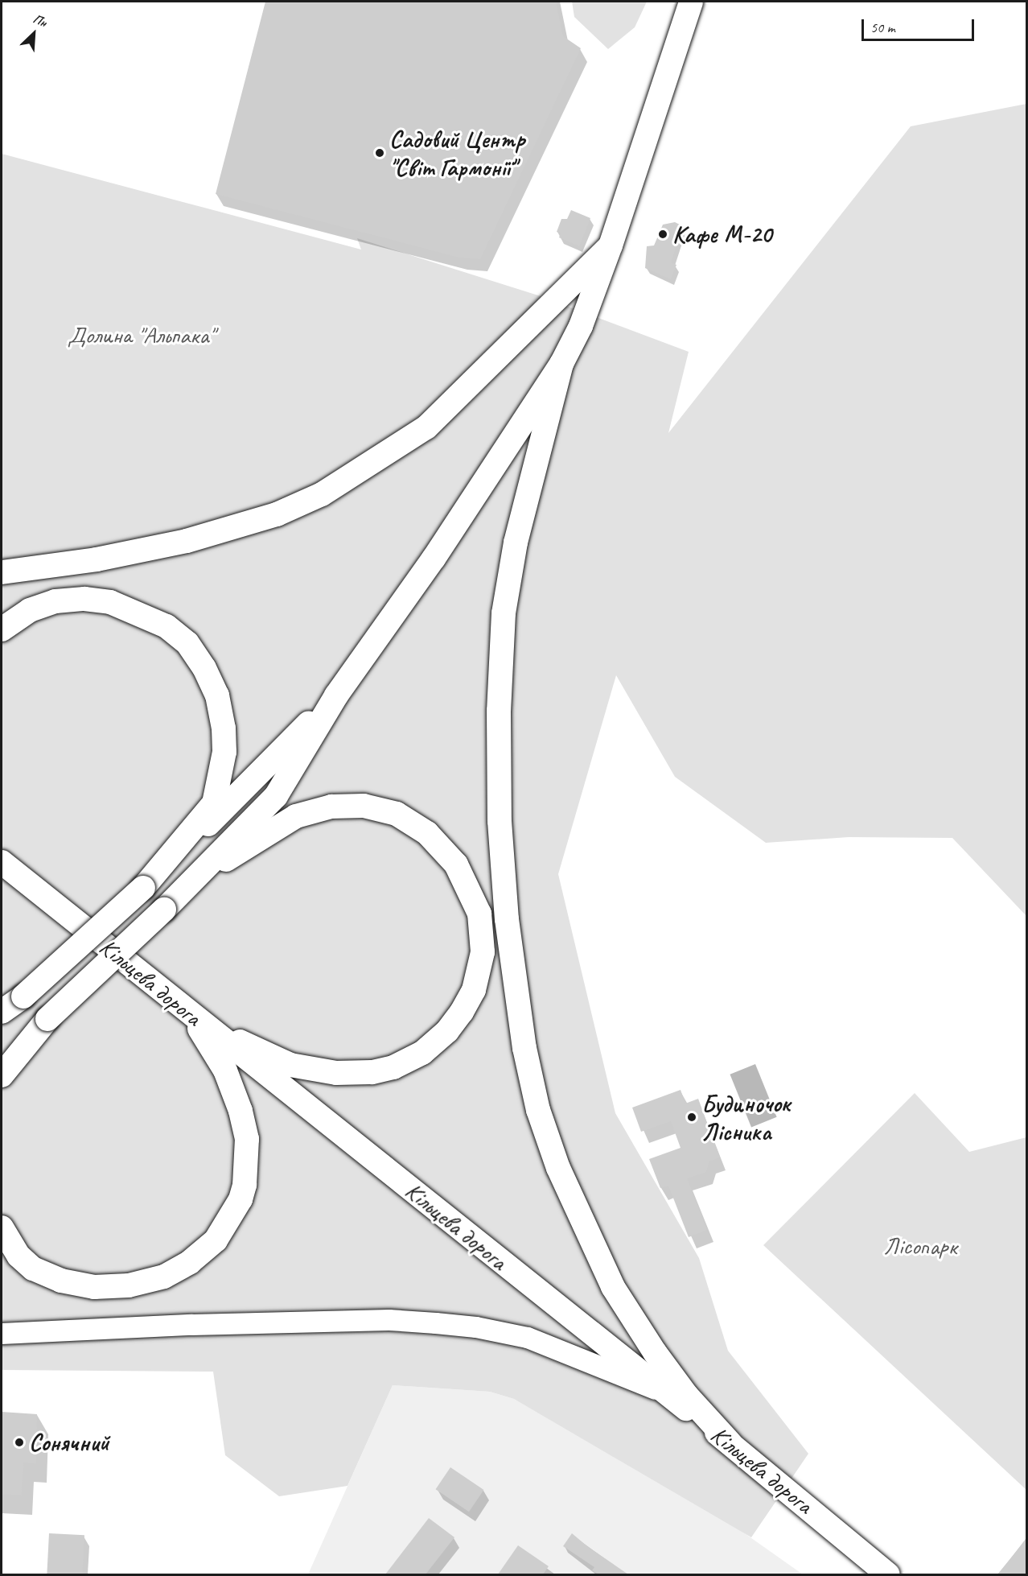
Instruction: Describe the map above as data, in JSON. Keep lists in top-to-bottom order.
{
  "streets": {
    "highway": ["Кільцева дорога"]
  },
  "parks": ["Долина \"Альпака\"", "Лісопарк"],
  "places": [
    "Садовий Центр \"Світ Гармонії\"",
    "Кафе М-20",
    "Будиночок Лісника",
    "Сонячний"
  ],
  "scale_bar": "50 m",
  "north": "top right"
}
